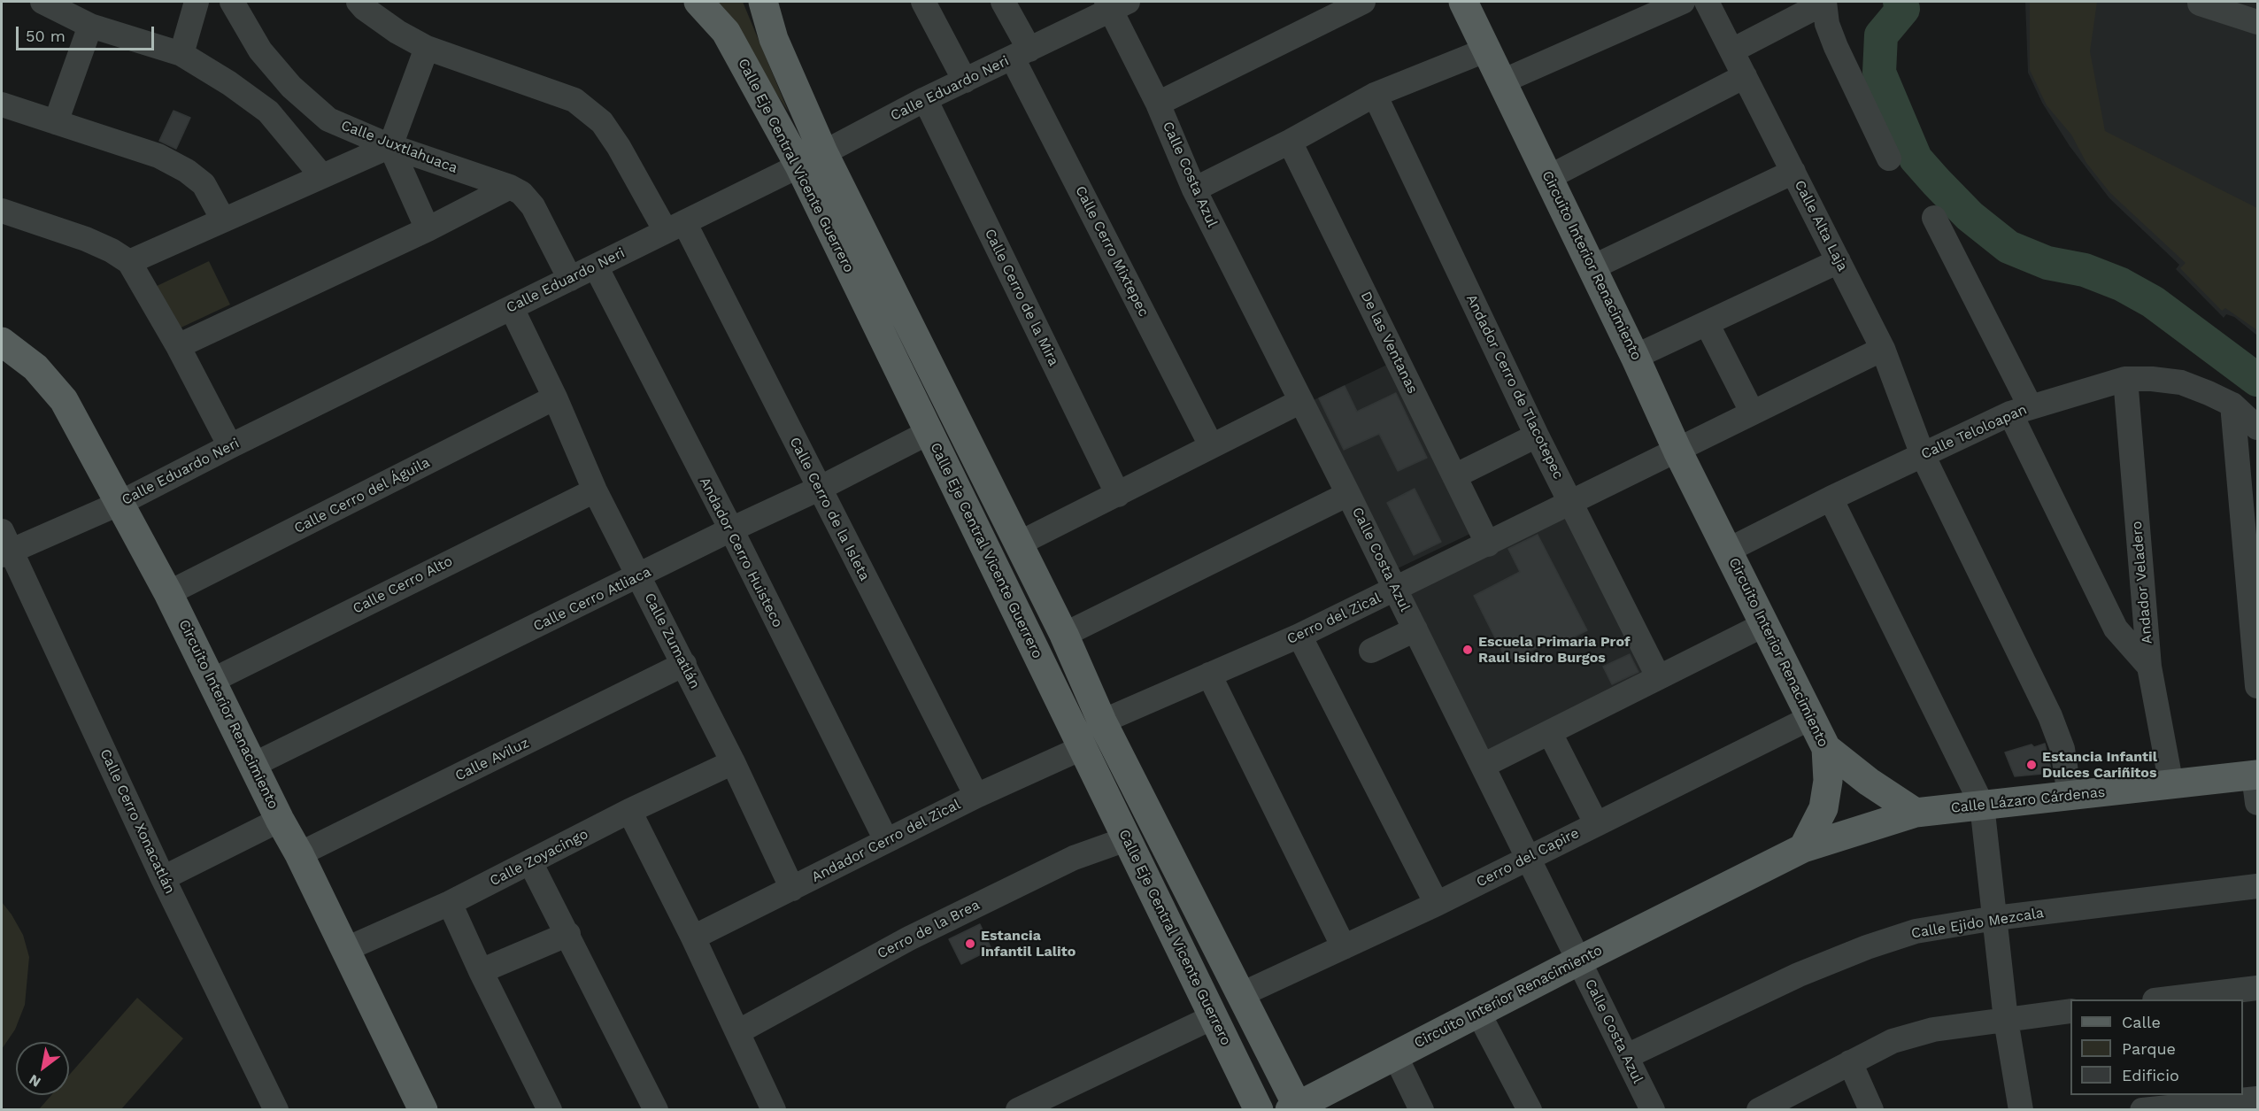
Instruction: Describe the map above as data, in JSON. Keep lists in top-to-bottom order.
{
  "streets": {
    "main road": ["Calle Eje Central Vicente Guerrero", "Circuito Interior Renacimiento", "Calle Lázaro Cárdenas"],
    "street": [
      "Calle Eduardo Neri",
      "Calle Juxtlahuaca",
      "Calle Costa Azul",
      "Calle Alta Laja",
      "Calle Cerro Mixtepec",
      "Calle Cerro de la Mira",
      "De las Ventanas",
      "Andador Cerro de Tlacotepec",
      "Calle Teloloapan",
      "Calle Cerro del Águila",
      "Calle Cerro de la Isleta",
      "Andador Cerro Huisteco",
      "Andador Veladero",
      "Calle Cerro Alto",
      "Calle Cerro Atliaca",
      "Cerro del Zical",
      "Calle Zumatlán",
      "Calle Aviluz",
      "Calle Cerro Xonacatlán",
      "Andador Cerro del Zical",
      "Calle Zoyacingo",
      "Cerro del Capire",
      "Calle Ejido Mezcala",
      "Cerro de la Brea"
    ]
  },
  "crossings": [
    ["Calle Eduardo Neri", "Calle Juxtlahuaca"],
    ["Calle Eduardo Neri", "Calle Eje Central Vicente Guerrero"],
    ["Calle Eduardo Neri", "Calle Costa Azul"],
    ["Calle Eduardo Neri", "Calle Cerro Mixtepec"],
    ["Calle Eduardo Neri", "Circuito Interior Renacimiento"],
    ["Calle Eduardo Neri", "Calle Cerro de la Mira"],
    ["Calle Eduardo Neri", "Calle Cerro de la Isleta"],
    ["Calle Eduardo Neri", "Andador Cerro Huisteco"],
    ["Calle Eduardo Neri", "Calle Zumatlán"],
    ["Calle Eduardo Neri", "Calle Cerro Xonacatlán"],
    ["Calle Eje Central Vicente Guerrero", "Circuito Interior Renacimiento"],
    ["Calle Eje Central Vicente Guerrero", "Calle Cerro Atliaca"],
    ["Calle Eje Central Vicente Guerrero", "Cerro del Zical"],
    ["Calle Eje Central Vicente Guerrero", "Andador Cerro del Zical"],
    ["Calle Eje Central Vicente Guerrero", "Cerro del Capire"],
    ["Calle Eje Central Vicente Guerrero", "Cerro de la Brea"],
    ["Calle Costa Azul", "Circuito Interior Renacimiento"],
    ["Calle Costa Azul", "Cerro del Zical"],
    ["Calle Costa Azul", "Cerro del Capire"],
    ["Calle Costa Azul", "Calle Ejido Mezcala"],
    ["Calle Alta Laja", "Calle Teloloapan"],
    ["Calle Alta Laja", "Cerro del Zical"],
    ["Calle Alta Laja", "Calle Lázaro Cárdenas"],
    ["Circuito Interior Renacimiento", "Calle Teloloapan"],
    ["Circuito Interior Renacimiento", "Calle Cerro del Águila"],
    ["Circuito Interior Renacimiento", "Calle Cerro Alto"],
    ["Circuito Interior Renacimiento", "Calle Cerro Atliaca"],
    ["Circuito Interior Renacimiento", "Cerro del Zical"],
    ["Circuito Interior Renacimiento", "Calle Aviluz"],
    ["Circuito Interior Renacimiento", "Calle Lázaro Cárdenas"],
    ["Circuito Interior Renacimiento", "Calle Zoyacingo"],
    ["Circuito Interior Renacimiento", "Cerro del Capire"],
    ["De las Ventanas", "Cerro del Zical"],
    ["Andador Cerro de Tlacotepec", "Cerro del Zical"],
    ["Calle Teloloapan", "Andador Veladero"],
    ["Calle Cerro del Águila", "Calle Zumatlán"],
    ["Calle Cerro de la Isleta", "Calle Cerro Atliaca"],
    ["Calle Cerro de la Isleta", "Andador Cerro del Zical"],
    ["Andador Cerro Huisteco", "Calle Cerro Atliaca"],
    ["Andador Cerro Huisteco", "Andador Cerro del Zical"],
    ["Andador Veladero", "Calle Lázaro Cárdenas"],
    ["Calle Cerro Alto", "Calle Zumatlán"],
    ["Calle Cerro Atliaca", "Calle Zumatlán"],
    ["Calle Zumatlán", "Calle Aviluz"],
    ["Calle Zumatlán", "Andador Cerro del Zical"],
    ["Calle Zumatlán", "Calle Zoyacingo"]
  ],
  "places": ["Escuela Primaria Prof Raul Isidro Burgos", "Estancia Infantil Dulces Cariñitos", "Estancia Infantil Lalito"],
  "legend": ["Calle", "Parque", "Edificio"],
  "scale_bar": "50 m",
  "north": "bottom left"
}
